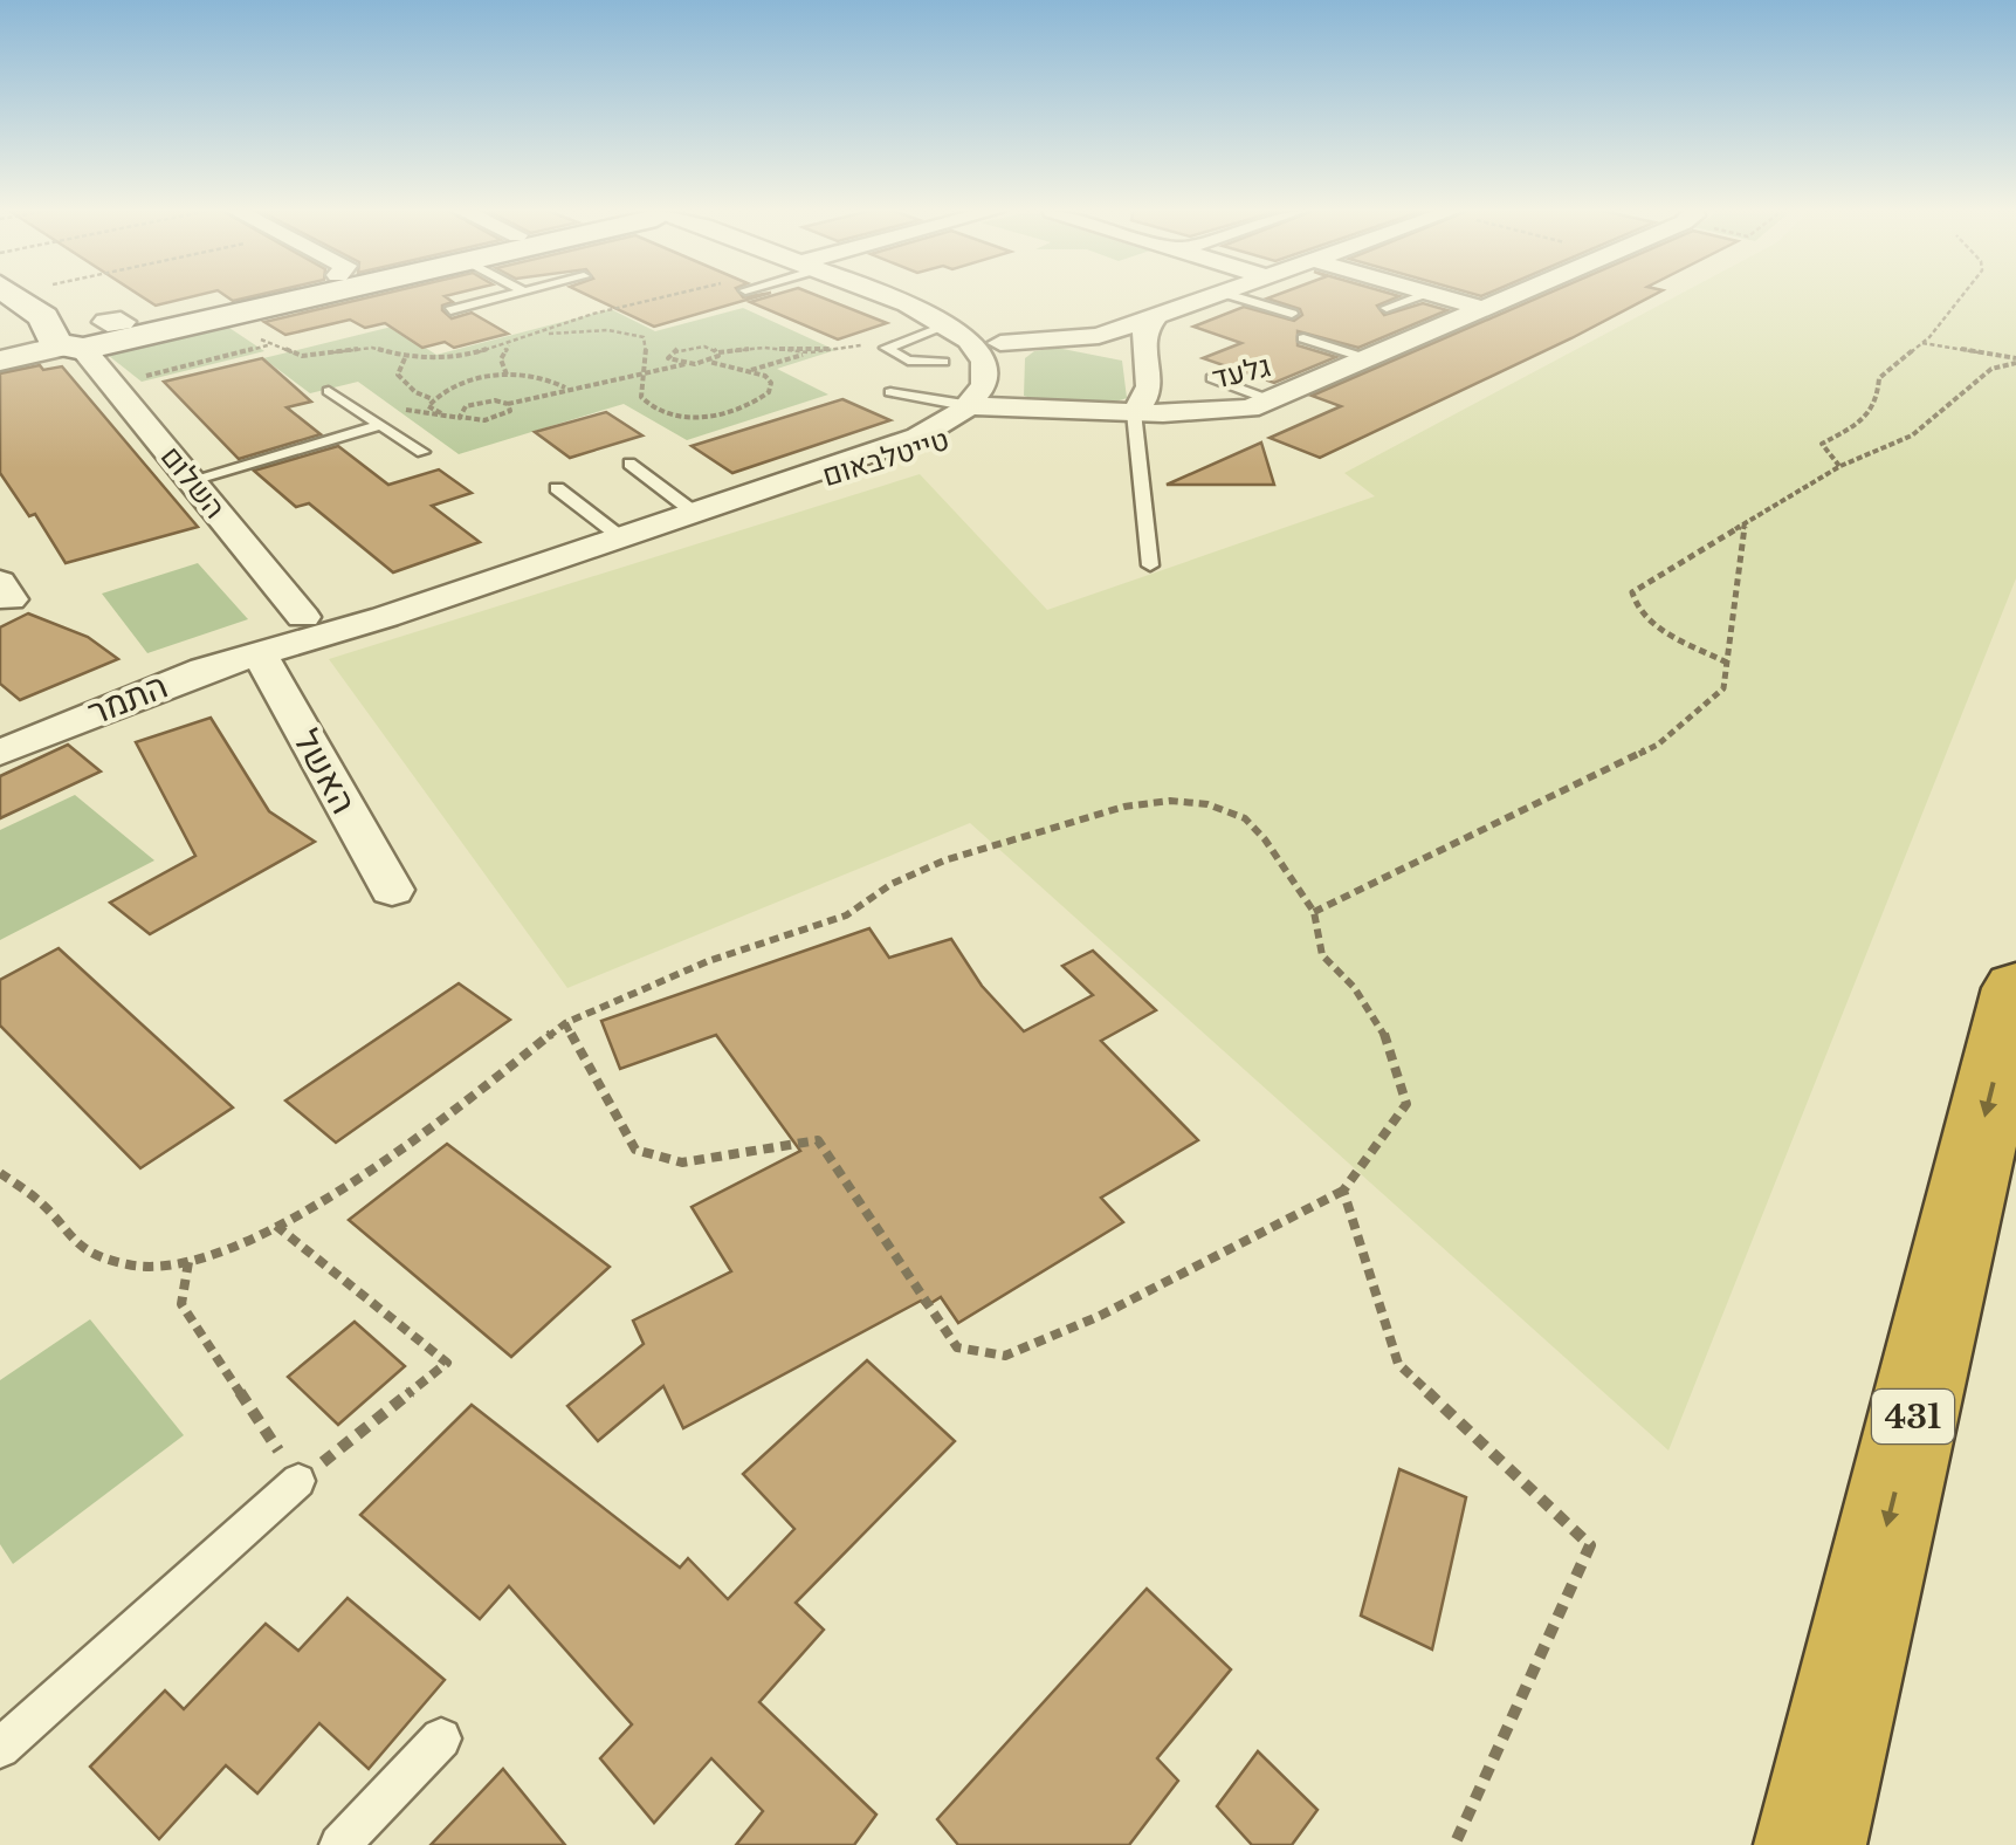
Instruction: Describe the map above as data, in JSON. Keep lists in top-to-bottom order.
{
  "streets": {
    "highway": ["431"],
    "street": [
      "גלעד",
      "טייטלבאום",
      "השלום",
      "התמר",
      "האשל"
    ]
  },
  "crossings": [
    ["גלעד", "טייטלבאום"],
    ["טייטלבאום", "התמר"],
    ["טייטלבאום", "האשל"],
    ["התמר", "האשל"]
  ]
}
